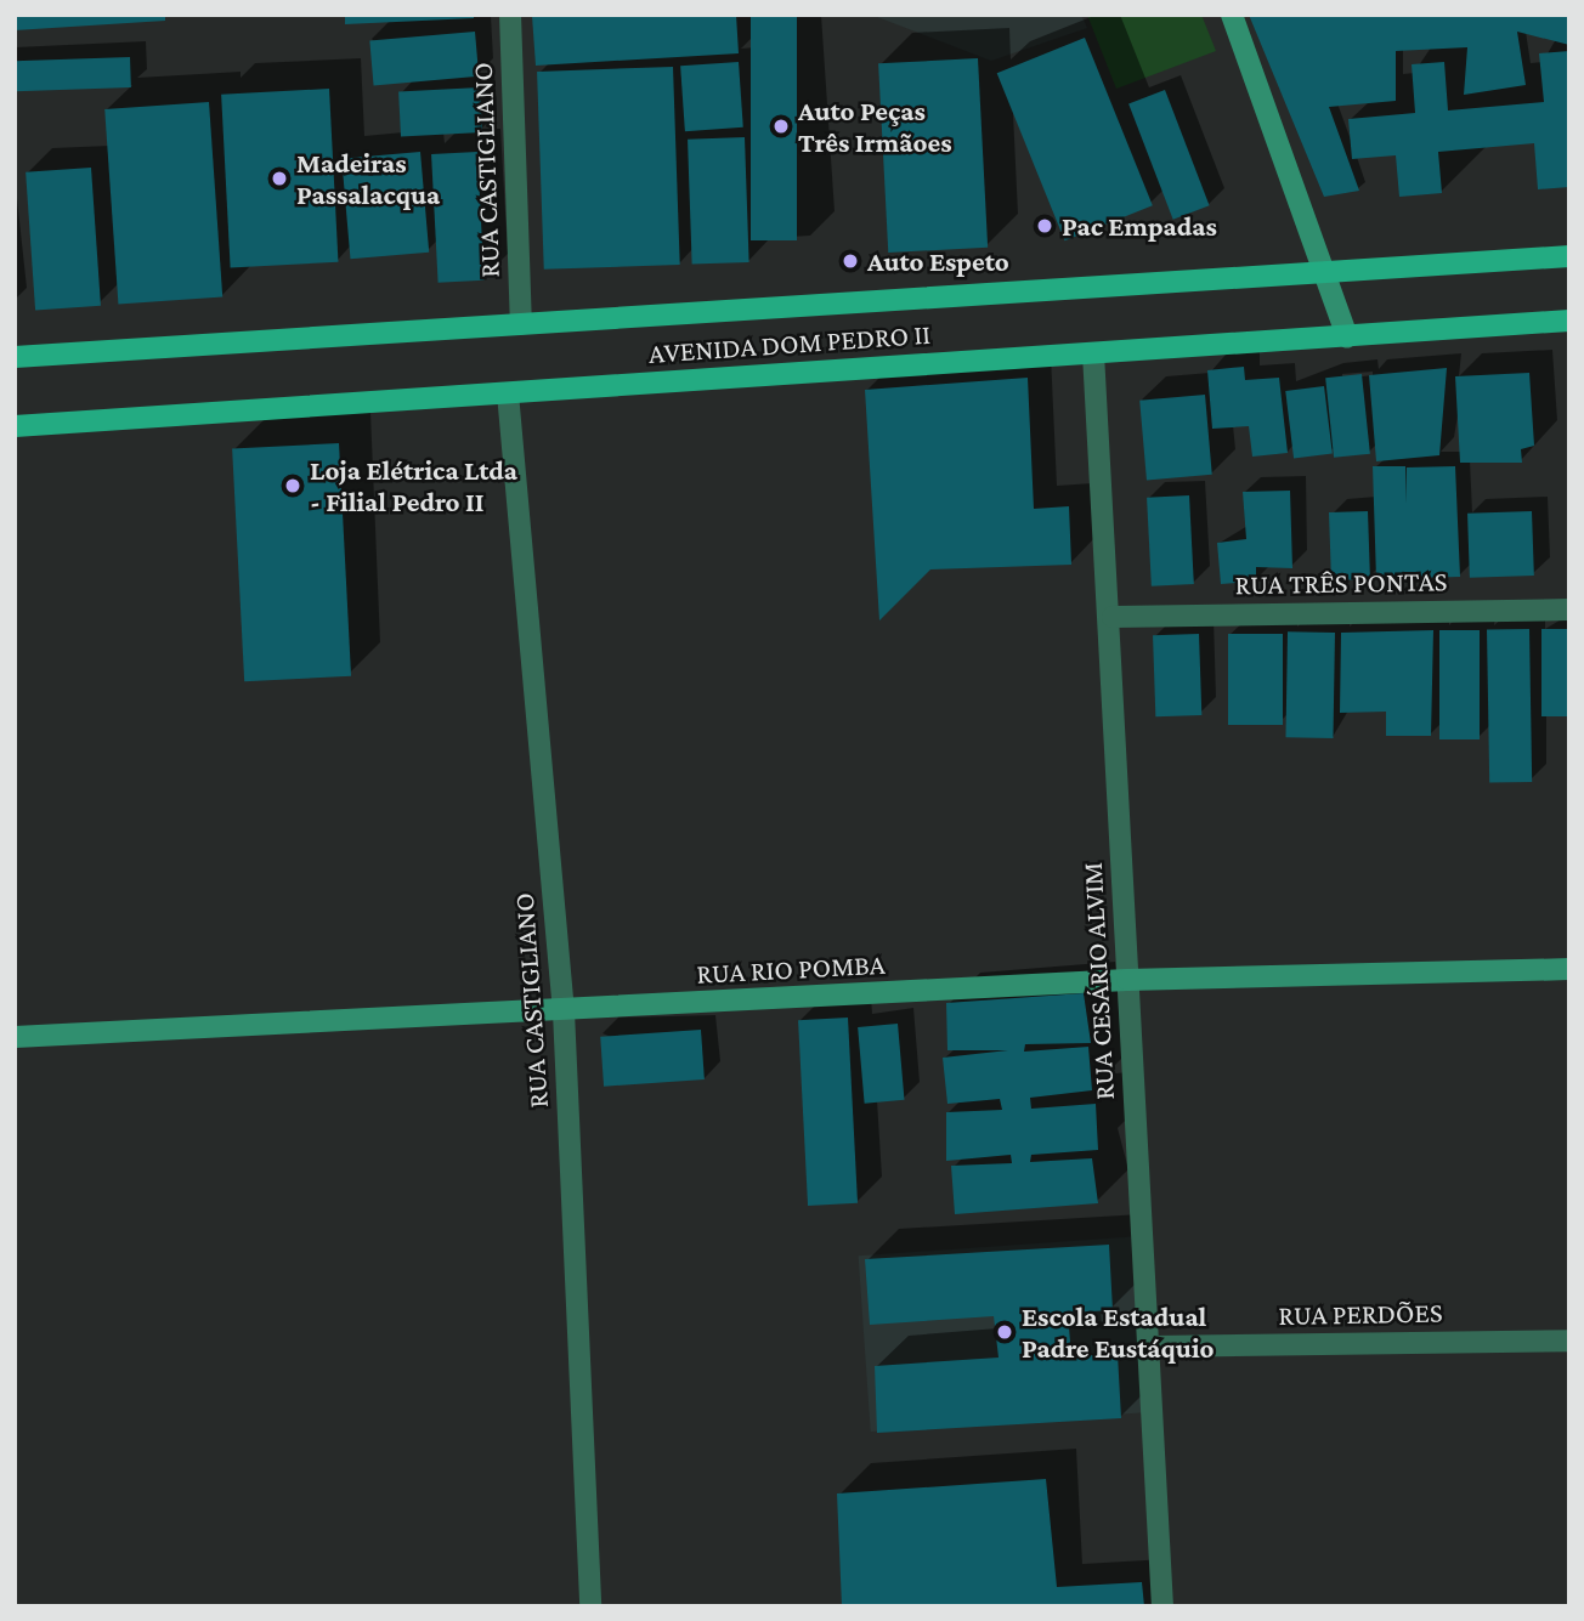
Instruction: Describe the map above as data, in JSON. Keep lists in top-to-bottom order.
{
  "streets": {
    "main road": ["AVENIDA DOM PEDRO II", "RUA RIO POMBA"],
    "street": [
      "RUA CASTIGLIANO",
      "RUA TRÊS PONTAS",
      "RUA CESÁRIO ALVIM",
      "RUA PERDÕES"
    ]
  },
  "crossings": [
    ["RUA CASTIGLIANO", "AVENIDA DOM PEDRO II"],
    ["RUA CASTIGLIANO", "RUA RIO POMBA"],
    ["AVENIDA DOM PEDRO II", "RUA CESÁRIO ALVIM"],
    ["RUA TRÊS PONTAS", "RUA CESÁRIO ALVIM"],
    ["RUA RIO POMBA", "RUA CESÁRIO ALVIM"],
    ["RUA CESÁRIO ALVIM", "RUA PERDÕES"]
  ],
  "places": [
    "Auto Peças Três Irmãoes",
    "Madeiras Passalacqua",
    "Pac Empadas",
    "Auto Espeto",
    "Loja Elétrica Ltda - Filial Pedro II",
    "Escola Estadual Padre Eustáquio"
  ]
}
